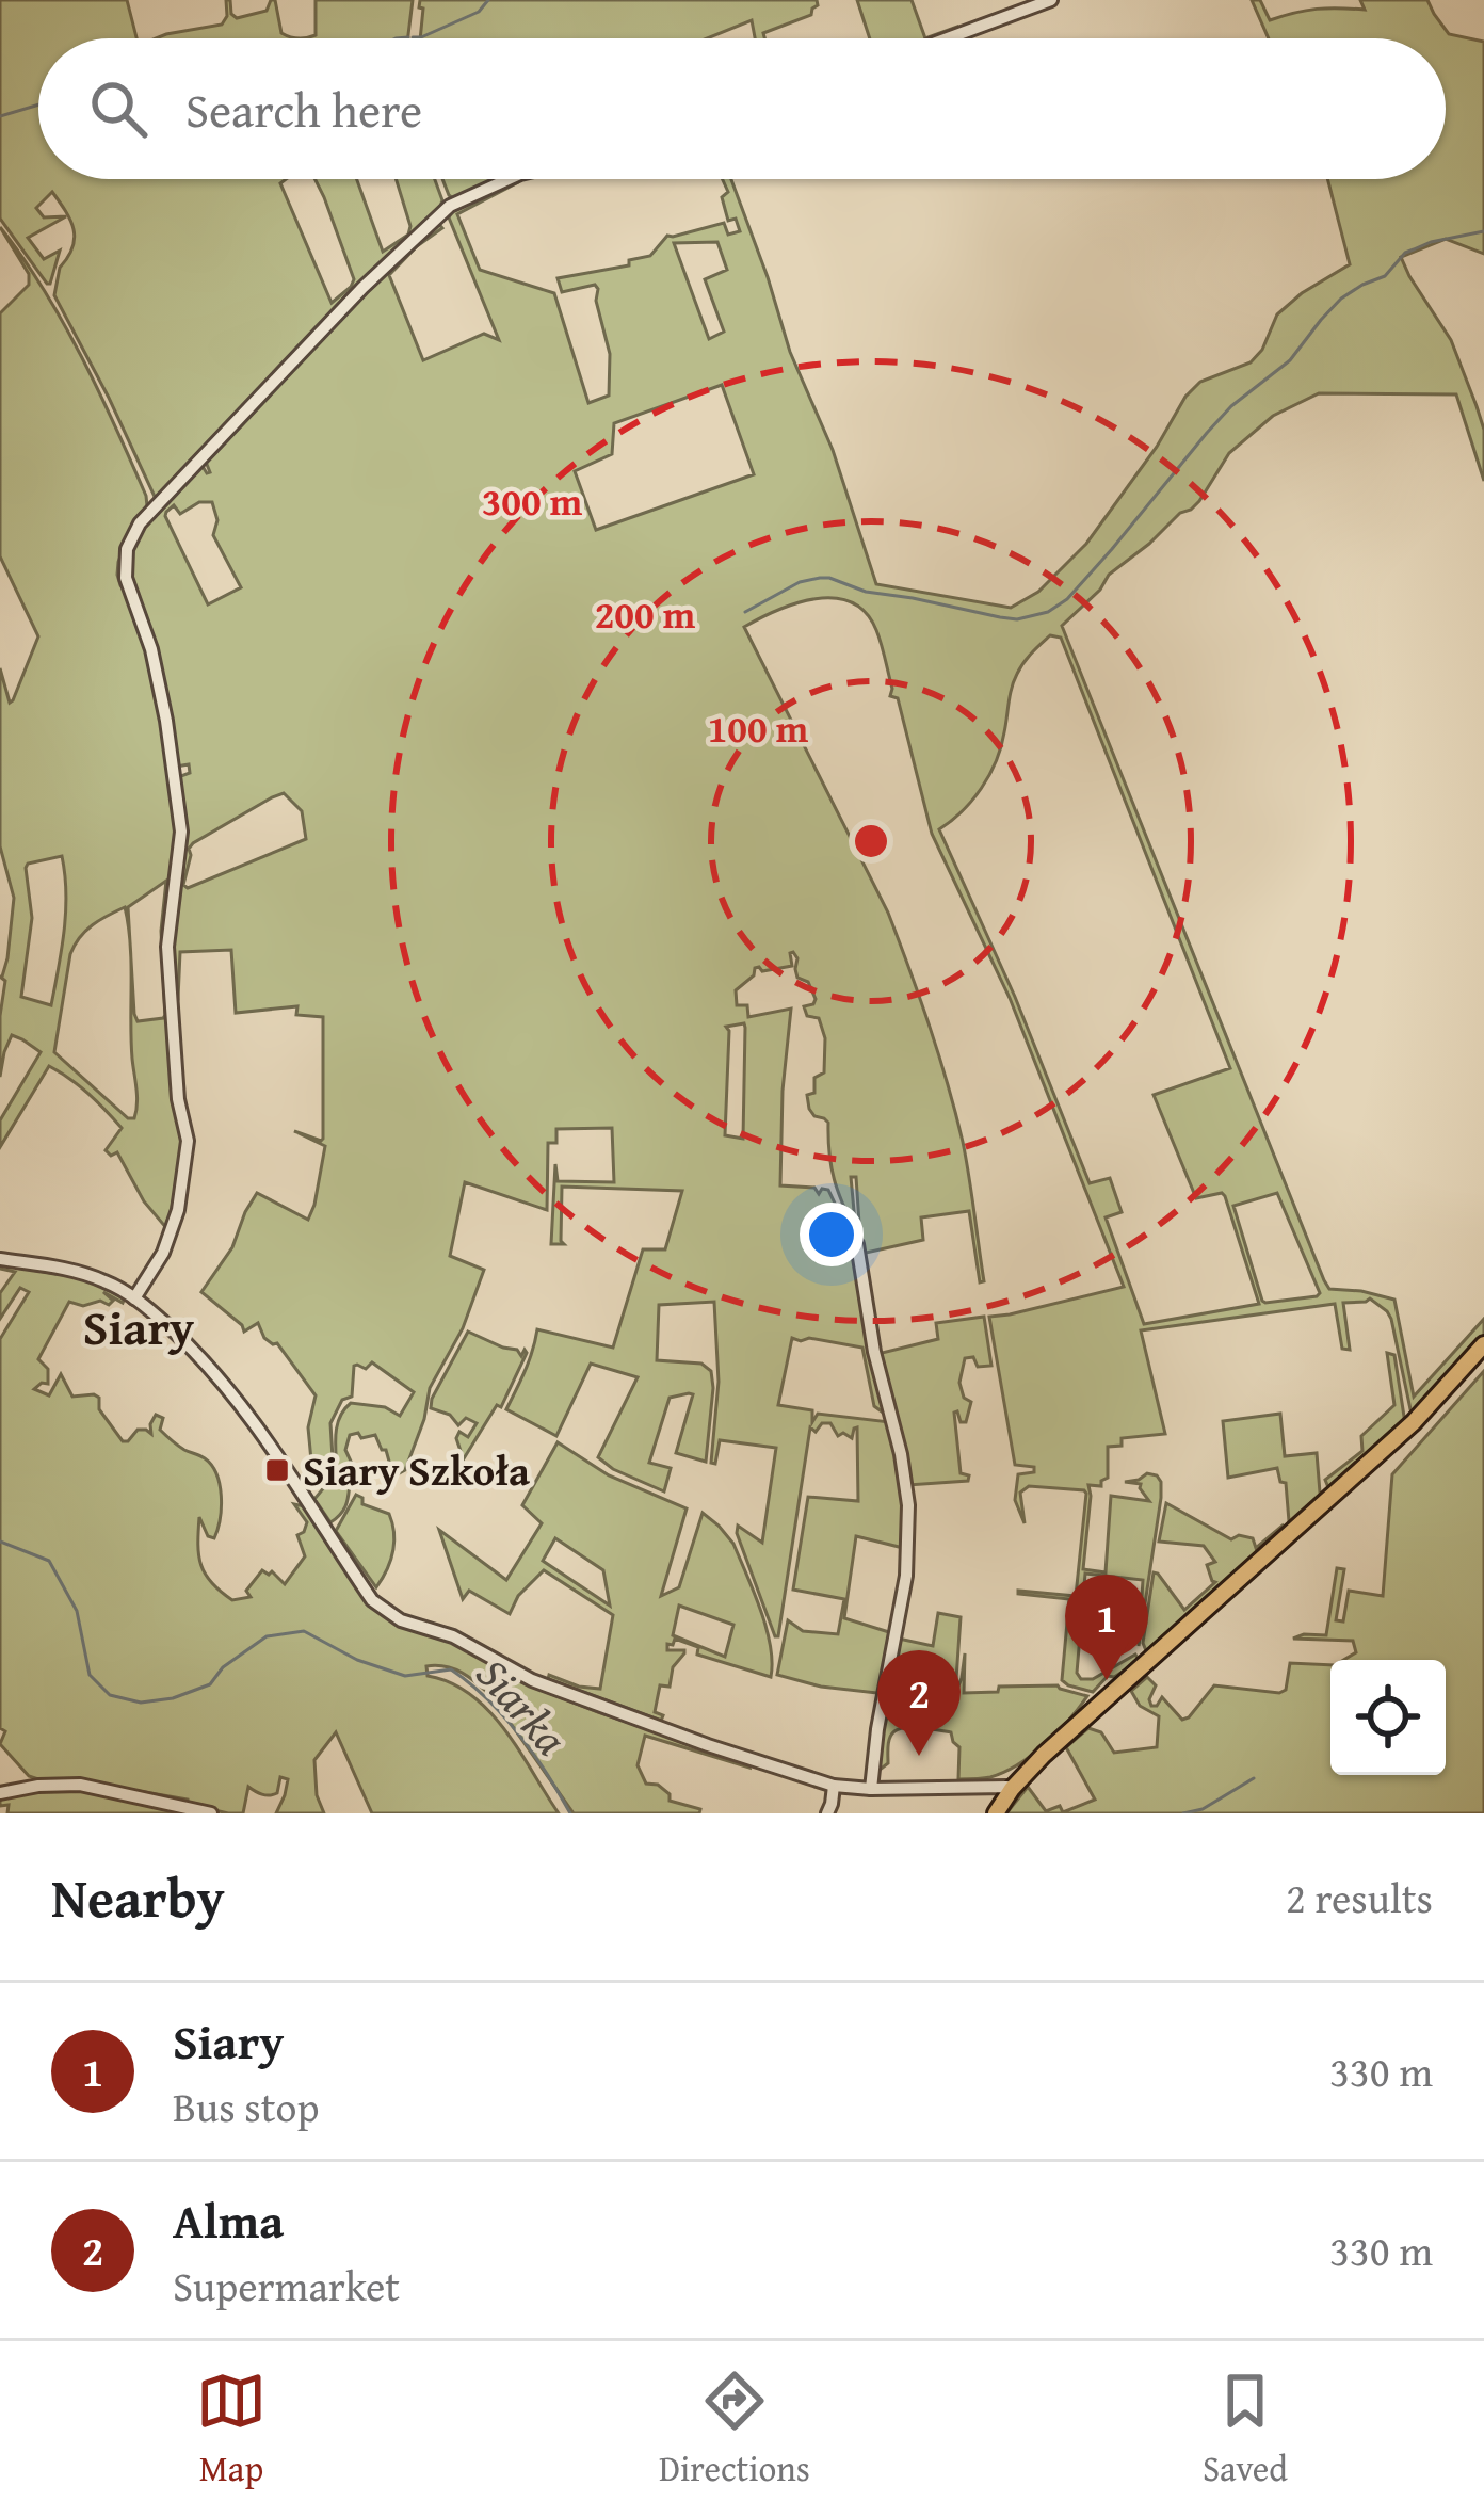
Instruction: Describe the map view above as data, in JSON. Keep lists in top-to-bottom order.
{
  "districts": ["Siary"],
  "water": ["Siarka"],
  "places": {
    "transit": ["Siary Szkoła"]
  },
  "page": {
    "search": "Search here",
    "pins": ["1", "2"],
    "heading": ["Nearby", "2 results"],
    "list": [
      {
        "mark": "1",
        "name": "Siary",
        "note": "Bus stop",
        "value": "330 m"
      },
      {
        "mark": "2",
        "name": "Alma",
        "note": "Supermarket",
        "value": "330 m"
      }
    ],
    "nav": ["Map", "Directions", "Saved"]
  },
  "rings": ["300 m", "200 m", "100 m"]
}
